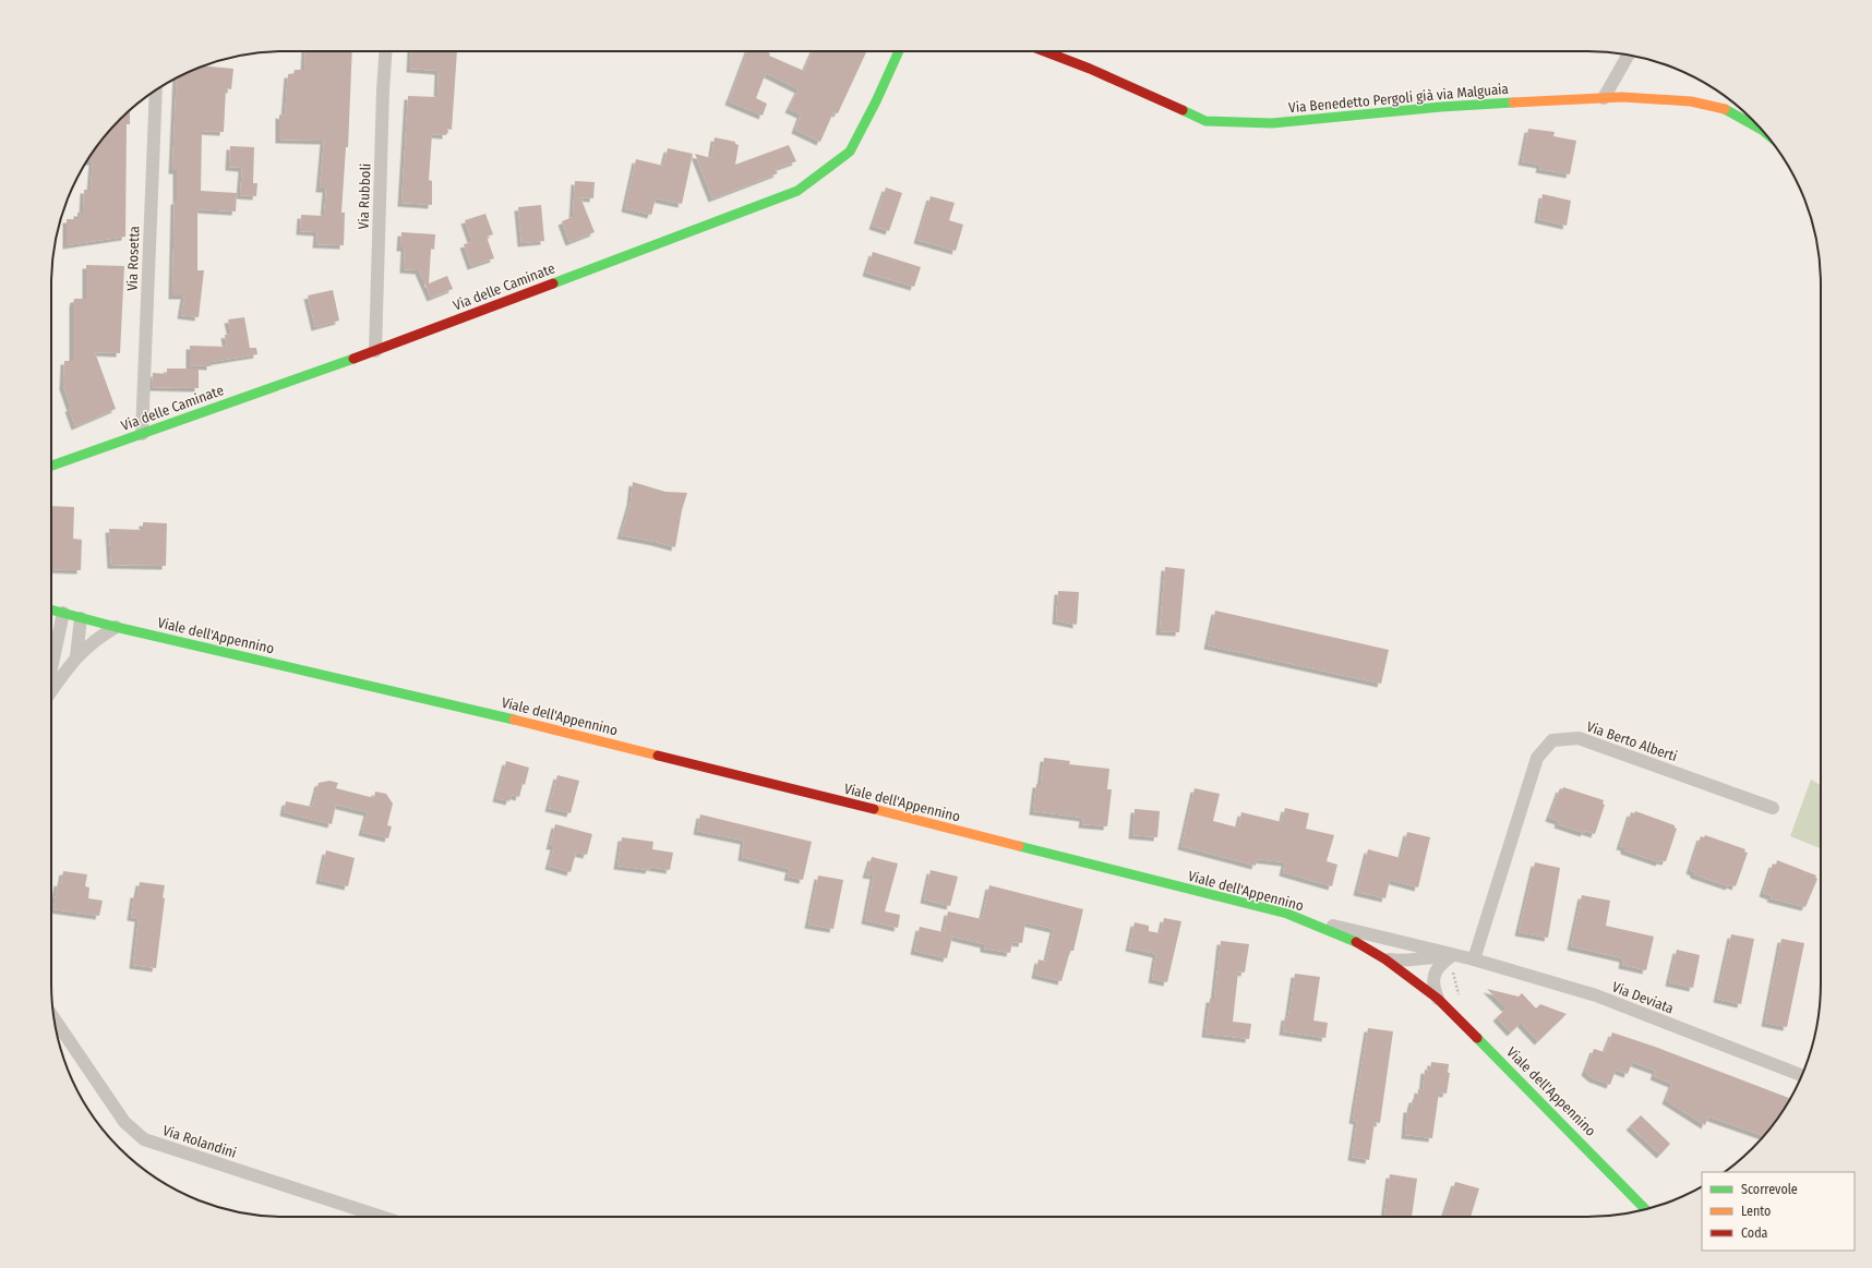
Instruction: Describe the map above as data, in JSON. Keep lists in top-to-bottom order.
{
  "streets": {
    "street": [
      "Via Benedetto Pergoli già via Malguaia",
      "Via Rubboli",
      "Via Rosetta",
      "Via delle Caminate",
      "Viale dell'Appennino",
      "Via Berto Alberti",
      "Via Deviata",
      "Via Rolandini"
    ]
  },
  "crossings": [
    ["Via Rubboli", "Via delle Caminate"],
    ["Via Rosetta", "Via delle Caminate"],
    ["Viale dell'Appennino", "Via Deviata"],
    ["Via Berto Alberti", "Via Deviata"]
  ],
  "legend": ["Scorrevole", "Lento", "Coda"]
}
